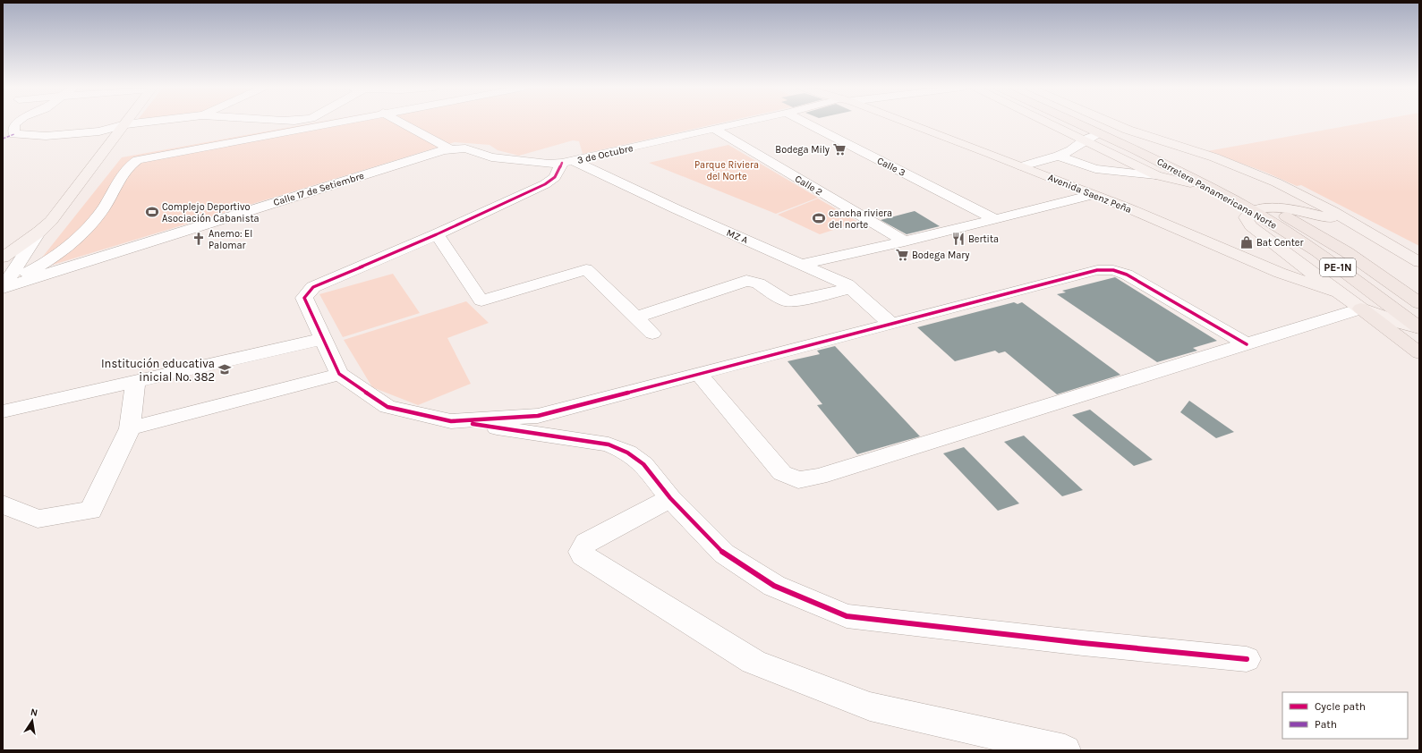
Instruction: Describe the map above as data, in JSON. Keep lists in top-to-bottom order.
{
  "streets": {
    "highway": ["Carretera Panamericana Norte", "PE-1N"],
    "main road": ["Avenida Saenz Peña"],
    "street": [
      "3 de Octubre",
      "Calle 3",
      "Calle 2",
      "Calle 17 de Setiembre",
      "MZ A"
    ]
  },
  "crossings": [
    ["3 de Octubre", "Calle 2"],
    ["3 de Octubre", "Calle 17 de Setiembre"],
    ["3 de Octubre", "MZ A"],
    ["Avenida Saenz Peña", "Carretera Panamericana Norte"]
  ],
  "parks": ["Parque Riviera del Norte"],
  "places": {
    "supermarket": ["Bodega Mily", "Bodega Mary"],
    "sports": ["Complejo Deportivo Asociación Cabanista", "cancha riviera del norte"],
    "church": ["Anemo: El Palomar"],
    "restaurant": ["Bertita"],
    "shop": ["Bat Center"],
    "school or university": ["Institución educativa inicial No. 382"]
  },
  "legend": ["Cycle path", "Path"],
  "north": "top"
}
